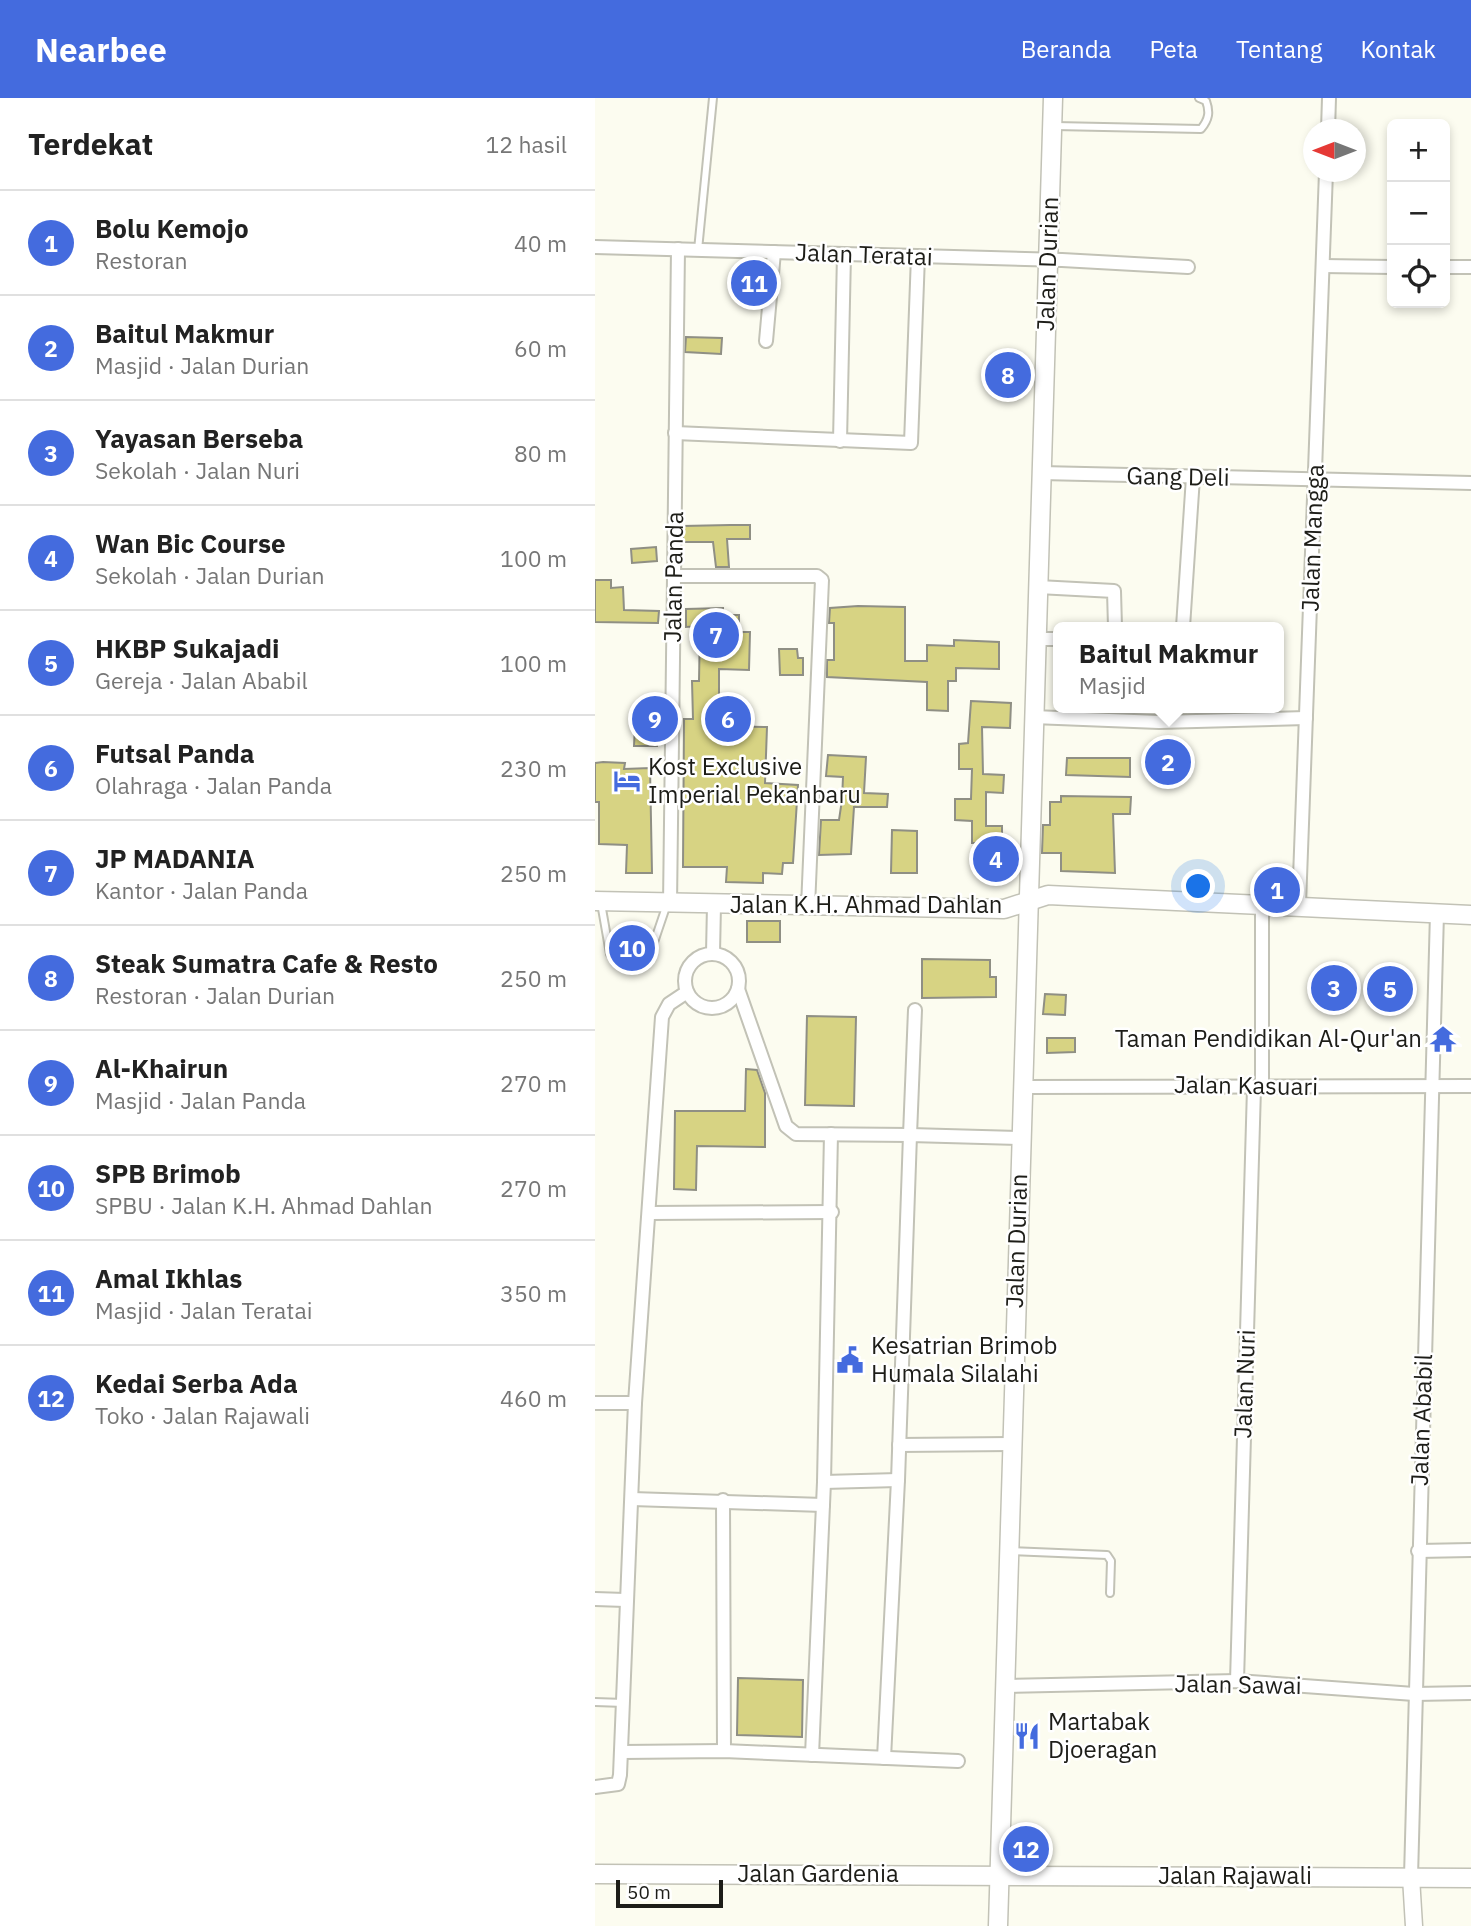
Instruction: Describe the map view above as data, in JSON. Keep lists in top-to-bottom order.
{
  "streets": {
    "main road": [
      "Jalan Durian",
      "Jalan K.H. Ahmad Dahlan",
      "Jalan Gardenia",
      "Jalan Rajawali"
    ],
    "street": [
      "Jalan Teratai",
      "Gang Deli",
      "Jalan Mangga",
      "Jalan Panda",
      "Jalan Kasuari",
      "Jalan Nuri",
      "Jalan Ababil",
      "Jalan Sawai"
    ]
  },
  "crossings": [
    ["Jalan Teratai", "Jalan Durian"],
    ["Jalan Teratai", "Jalan Panda"],
    ["Jalan Durian", "Gang Deli"],
    ["Jalan Durian", "Jalan K.H. Ahmad Dahlan"],
    ["Jalan Durian", "Jalan Kasuari"],
    ["Jalan Durian", "Jalan Sawai"],
    ["Jalan Durian", "Jalan Gardenia"],
    ["Jalan Durian", "Jalan Rajawali"],
    ["Gang Deli", "Jalan Mangga"],
    ["Jalan Mangga", "Jalan K.H. Ahmad Dahlan"],
    ["Jalan Panda", "Jalan K.H. Ahmad Dahlan"],
    ["Jalan K.H. Ahmad Dahlan", "Jalan Nuri"],
    ["Jalan K.H. Ahmad Dahlan", "Jalan Ababil"],
    ["Jalan Kasuari", "Jalan Nuri"],
    ["Jalan Kasuari", "Jalan Ababil"],
    ["Jalan Nuri", "Jalan Sawai"],
    ["Jalan Ababil", "Jalan Sawai"],
    ["Jalan Ababil", "Jalan Rajawali"],
    ["Jalan Gardenia", "Jalan Rajawali"]
  ],
  "places": {
    "hotel": ["Kost Exclusive Imperial Pekanbaru"],
    "temple": ["Taman Pendidikan Al-Qur'an"],
    "public building": ["Kesatrian Brimob Humala Silalahi"],
    "restaurant": ["Martabak Djoeragan"]
  },
  "scale_bar": "50 m",
  "north": "left",
  "page": {
    "header": "Nearbee",
    "nav": [
      "Beranda",
      "Peta",
      "Tentang",
      "Kontak"
    ],
    "heading": ["Terdekat", "12 hasil"],
    "map_buttons": ["+", "−"],
    "list": [
      {
        "mark": "1",
        "name": "Bolu Kemojo",
        "note": "Restoran",
        "value": "40 m"
      },
      {
        "mark": "2",
        "name": "Baitul Makmur",
        "note": "Masjid · Jalan Durian",
        "value": "60 m"
      },
      {
        "mark": "3",
        "name": "Yayasan Berseba",
        "note": "Sekolah · Jalan Nuri",
        "value": "80 m"
      },
      {
        "mark": "4",
        "name": "Wan Bic Course",
        "note": "Sekolah · Jalan Durian",
        "value": "100 m"
      },
      {
        "mark": "5",
        "name": "HKBP Sukajadi",
        "note": "Gereja · Jalan Ababil",
        "value": "100 m"
      },
      {
        "mark": "6",
        "name": "Futsal Panda",
        "note": "Olahraga · Jalan Panda",
        "value": "230 m"
      },
      {
        "mark": "7",
        "name": "JP MADANIA",
        "note": "Kantor · Jalan Panda",
        "value": "250 m"
      },
      {
        "mark": "8",
        "name": "Steak Sumatra Cafe & Resto",
        "note": "Restoran · Jalan Durian",
        "value": "250 m"
      },
      {
        "mark": "9",
        "name": "Al-Khairun",
        "note": "Masjid · Jalan Panda",
        "value": "270 m"
      },
      {
        "mark": "10",
        "name": "SPB Brimob",
        "note": "SPBU · Jalan K.H. Ahmad Dahlan",
        "value": "270 m"
      },
      {
        "mark": "11",
        "name": "Amal Ikhlas",
        "note": "Masjid · Jalan Teratai",
        "value": "350 m"
      },
      {
        "mark": "12",
        "name": "Kedai Serba Ada",
        "note": "Toko · Jalan Rajawali",
        "value": "460 m"
      }
    ],
    "pins": [
      "11",
      "8",
      "7",
      "6",
      "9",
      "2",
      "4",
      "1",
      "10",
      "3",
      "5",
      "12"
    ],
    "popup": ["Baitul Makmur", "Masjid"],
    "scale": "50 m"
  }
}
